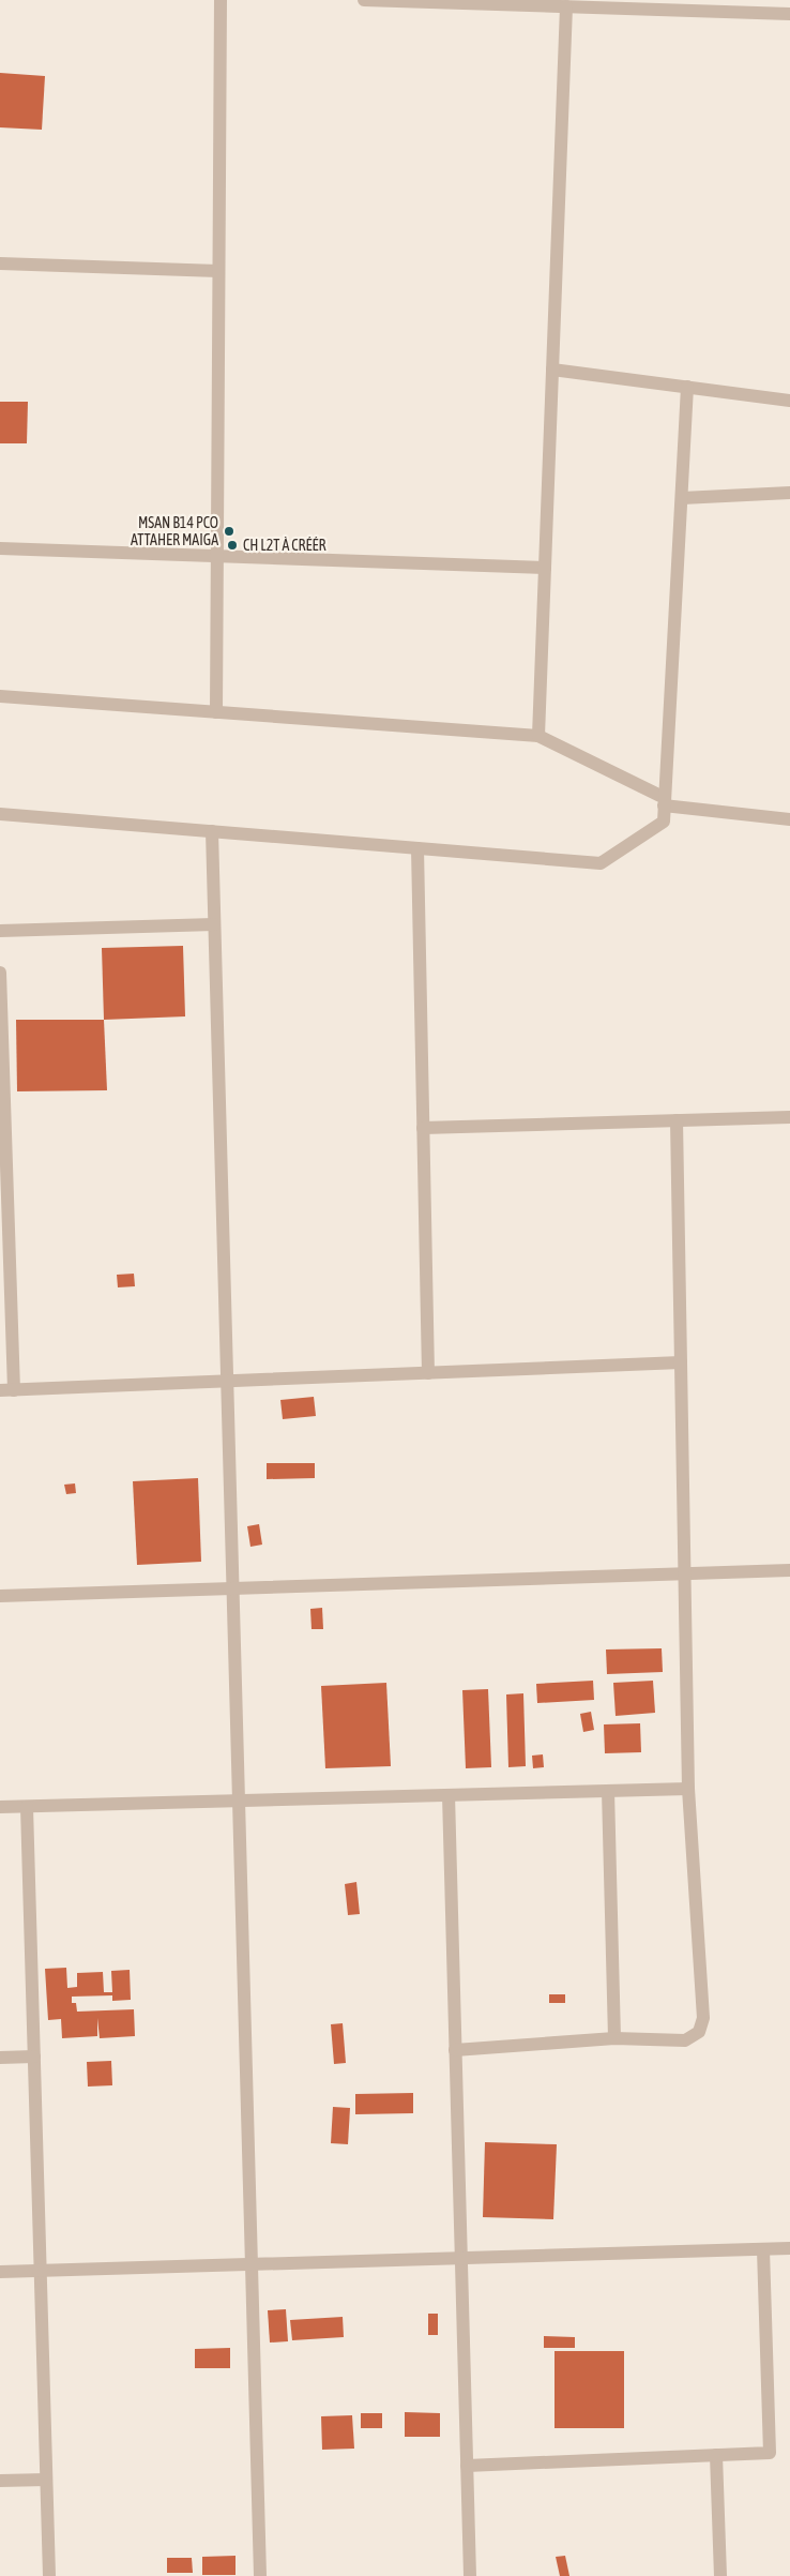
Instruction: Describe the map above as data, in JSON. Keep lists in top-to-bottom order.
{
  "places": ["MSAN B14 PCO ATTAHER MAIGA", "CH L2T À CRÉÉR"]
}
